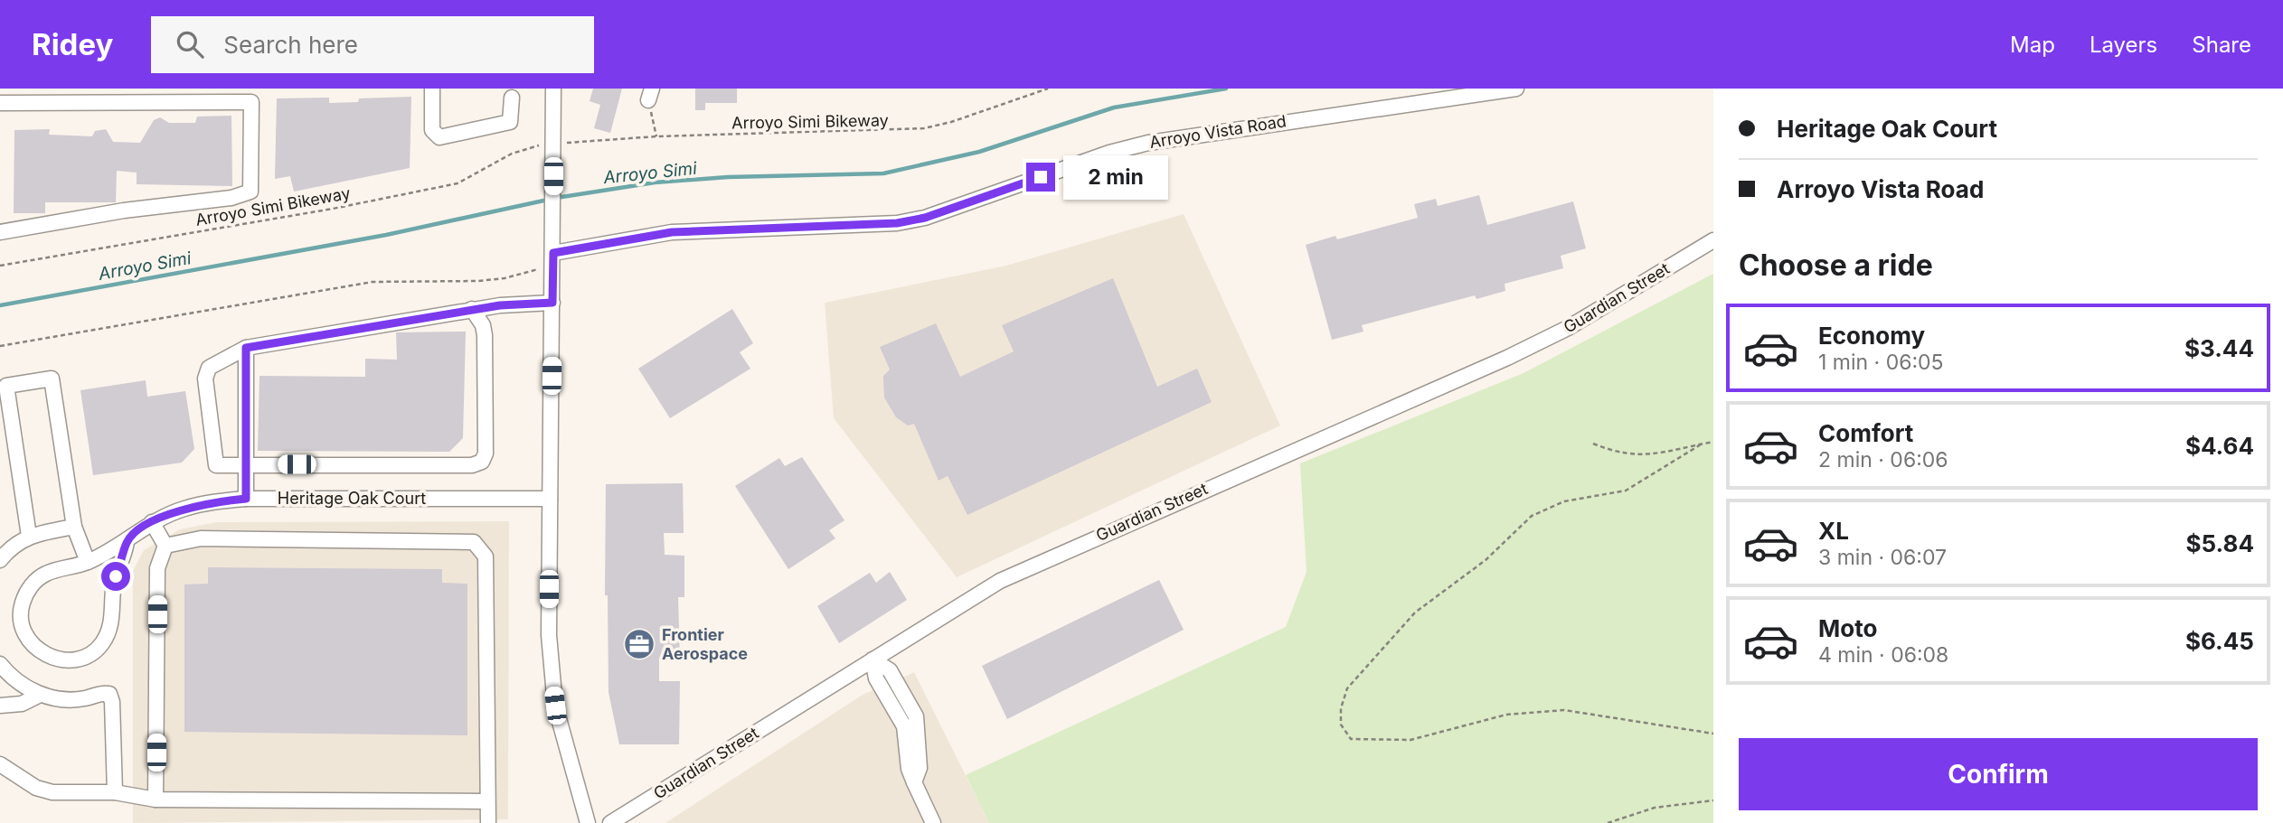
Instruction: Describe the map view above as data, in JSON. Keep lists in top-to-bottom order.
{
  "streets": {
    "street": ["Arroyo Vista Road", "Guardian Street", "Heritage Oak Court"],
    "path": ["Arroyo Simi Bikeway"]
  },
  "water": ["Arroyo Simi"],
  "places": {
    "office": ["Frontier Aerospace"]
  },
  "page": {
    "header": "Ridey",
    "search": "Search here",
    "nav": ["Map", "Layers", "Share"],
    "banner": ["Heritage Oak Court", "Arroyo Vista Road"],
    "bubble": "2 min",
    "heading": "Choose a ride",
    "list": [
      {
        "name": "Economy",
        "note": "1 min · 06:05",
        "value": "$3.44"
      },
      {
        "name": "Comfort",
        "note": "2 min · 06:06",
        "value": "$4.64"
      },
      {
        "name": "XL",
        "note": "3 min · 06:07",
        "value": "$5.84"
      },
      {
        "name": "Moto",
        "note": "4 min · 06:08",
        "value": "$6.45"
      }
    ],
    "buttons": "Confirm"
  }
}
